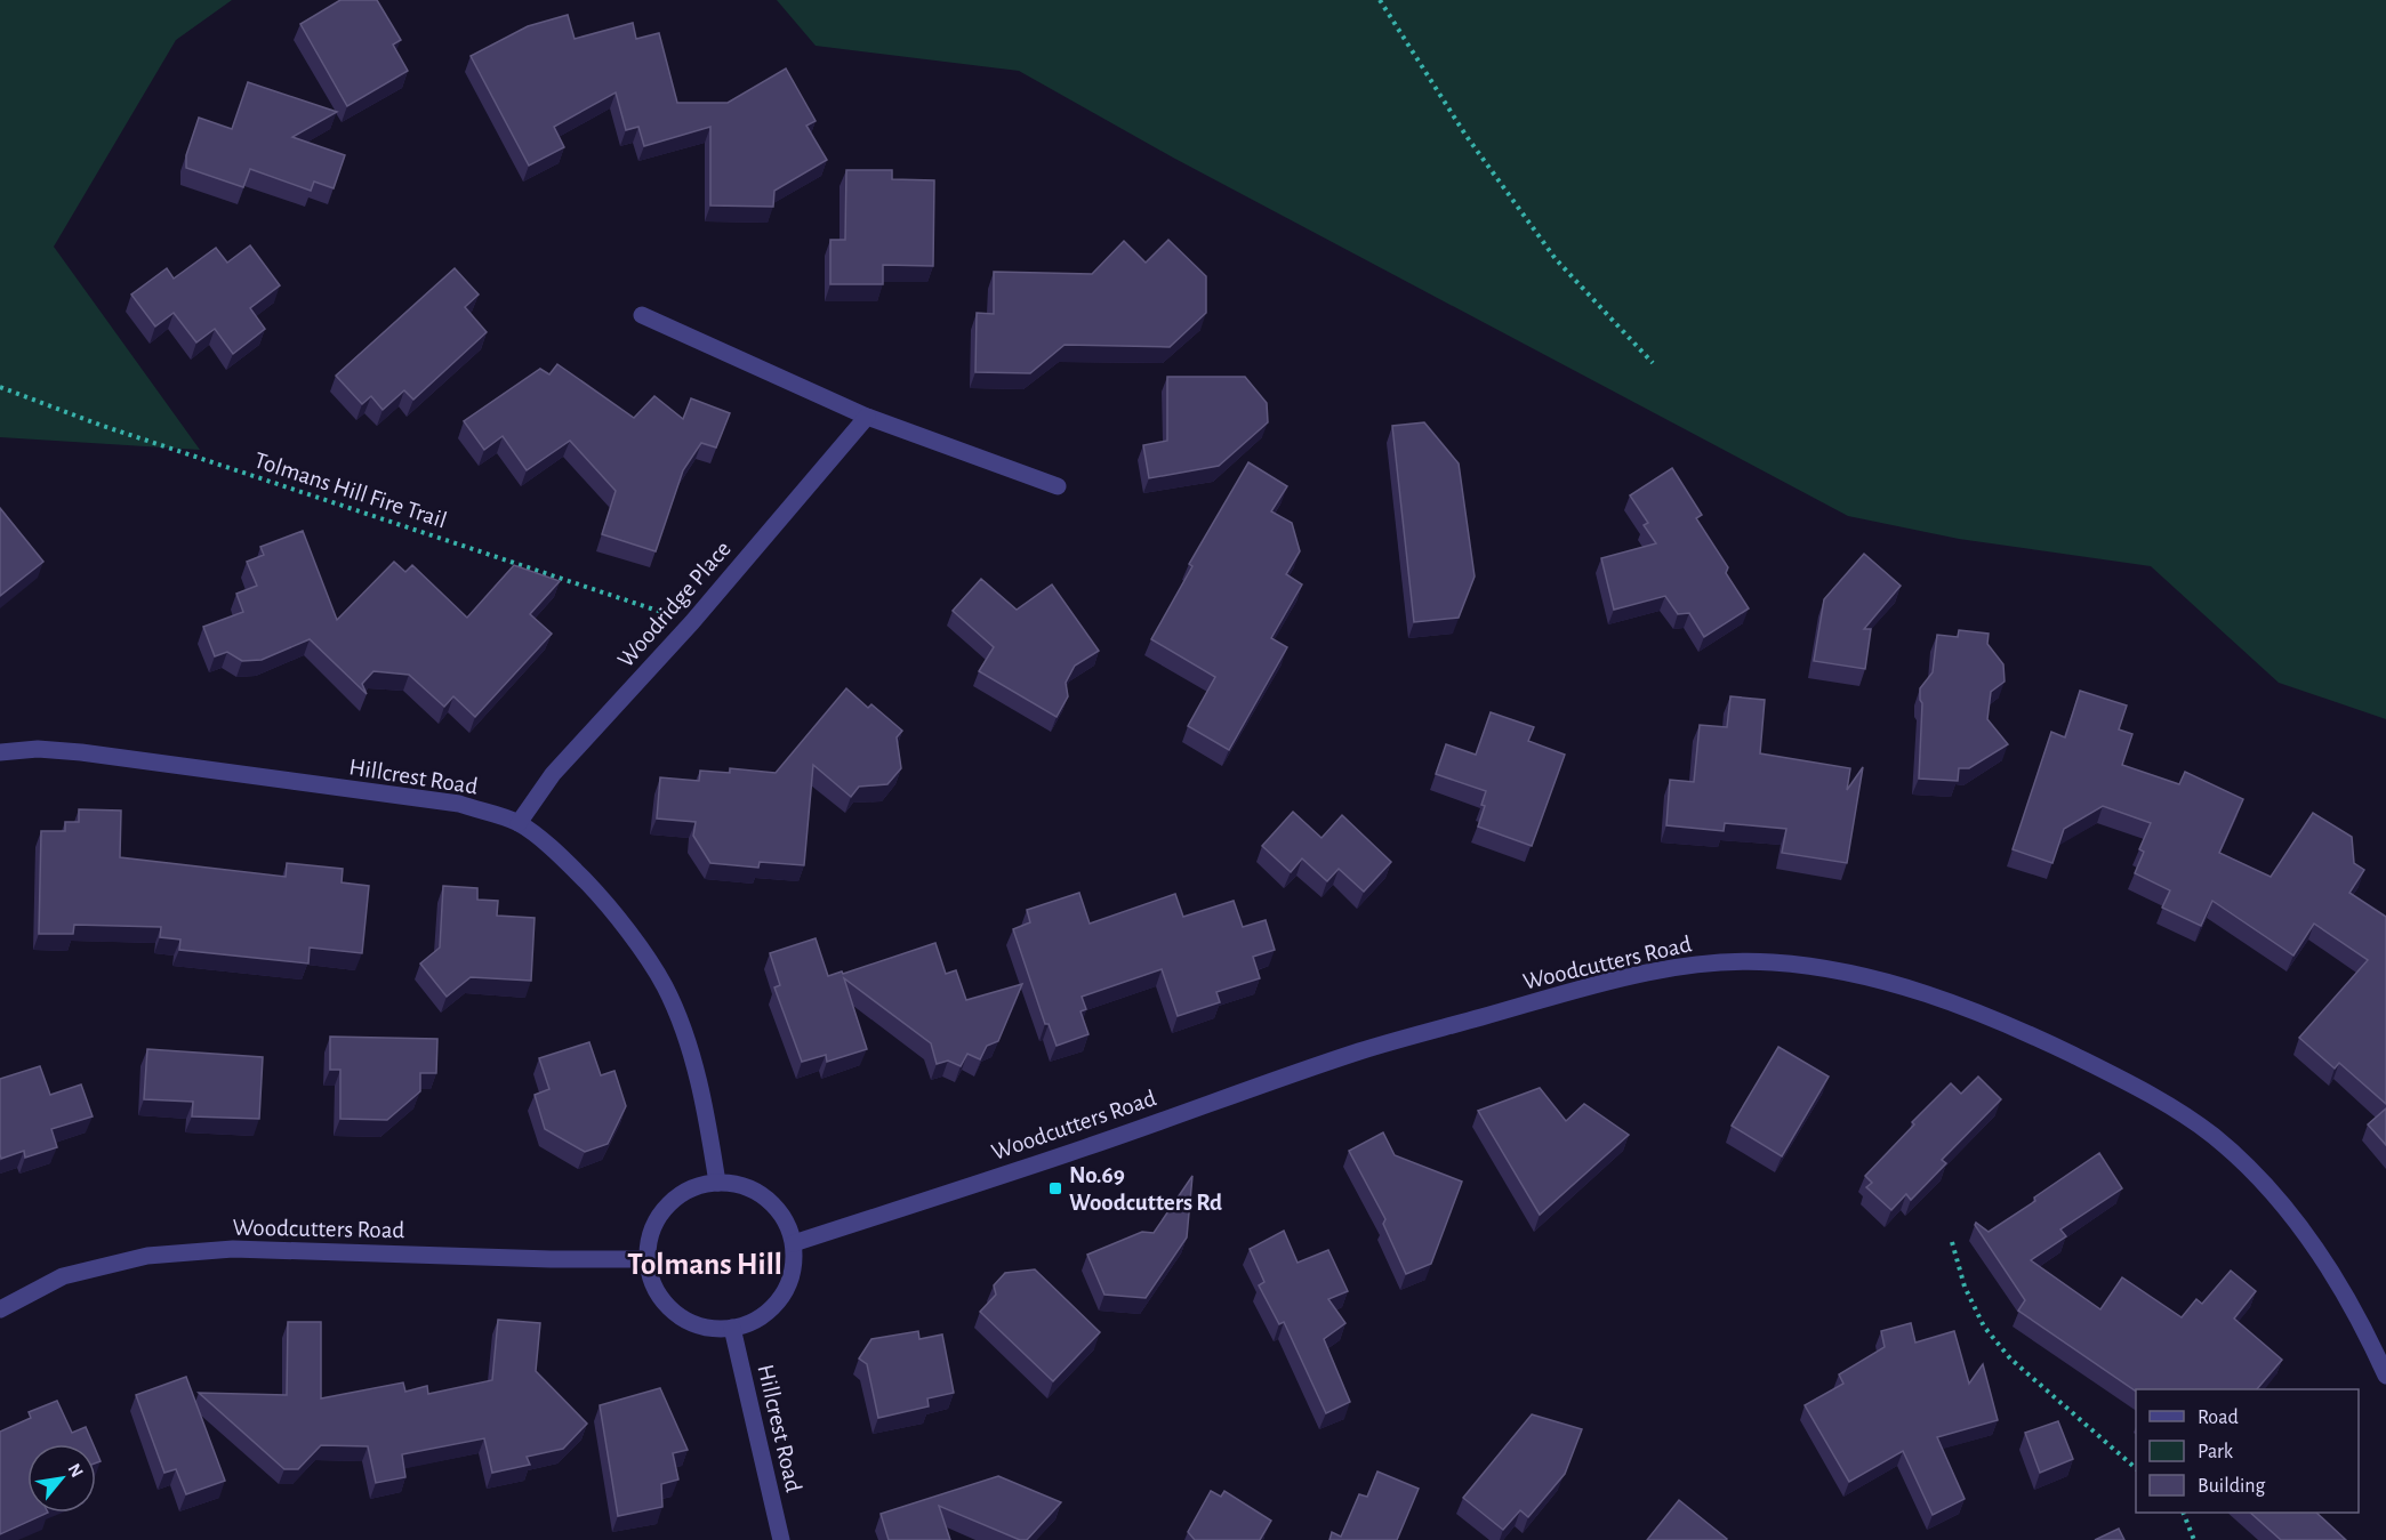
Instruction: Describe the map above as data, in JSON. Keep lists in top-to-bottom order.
{
  "streets": {
    "street": ["Woodridge Place", "Hillcrest Road", "Woodcutters Road"],
    "path": ["Tolmans Hill Fire Trail"]
  },
  "crossings": [
    ["Tolmans Hill Fire Trail", "Woodridge Place"],
    ["Woodridge Place", "Hillcrest Road"],
    ["Hillcrest Road", "Woodcutters Road"]
  ],
  "districts": ["Tolmans Hill"],
  "places": {
    "transit": ["No.69 Woodcutters Rd"]
  },
  "legend": ["Road", "Park", "Building"],
  "north": "top right"
}
